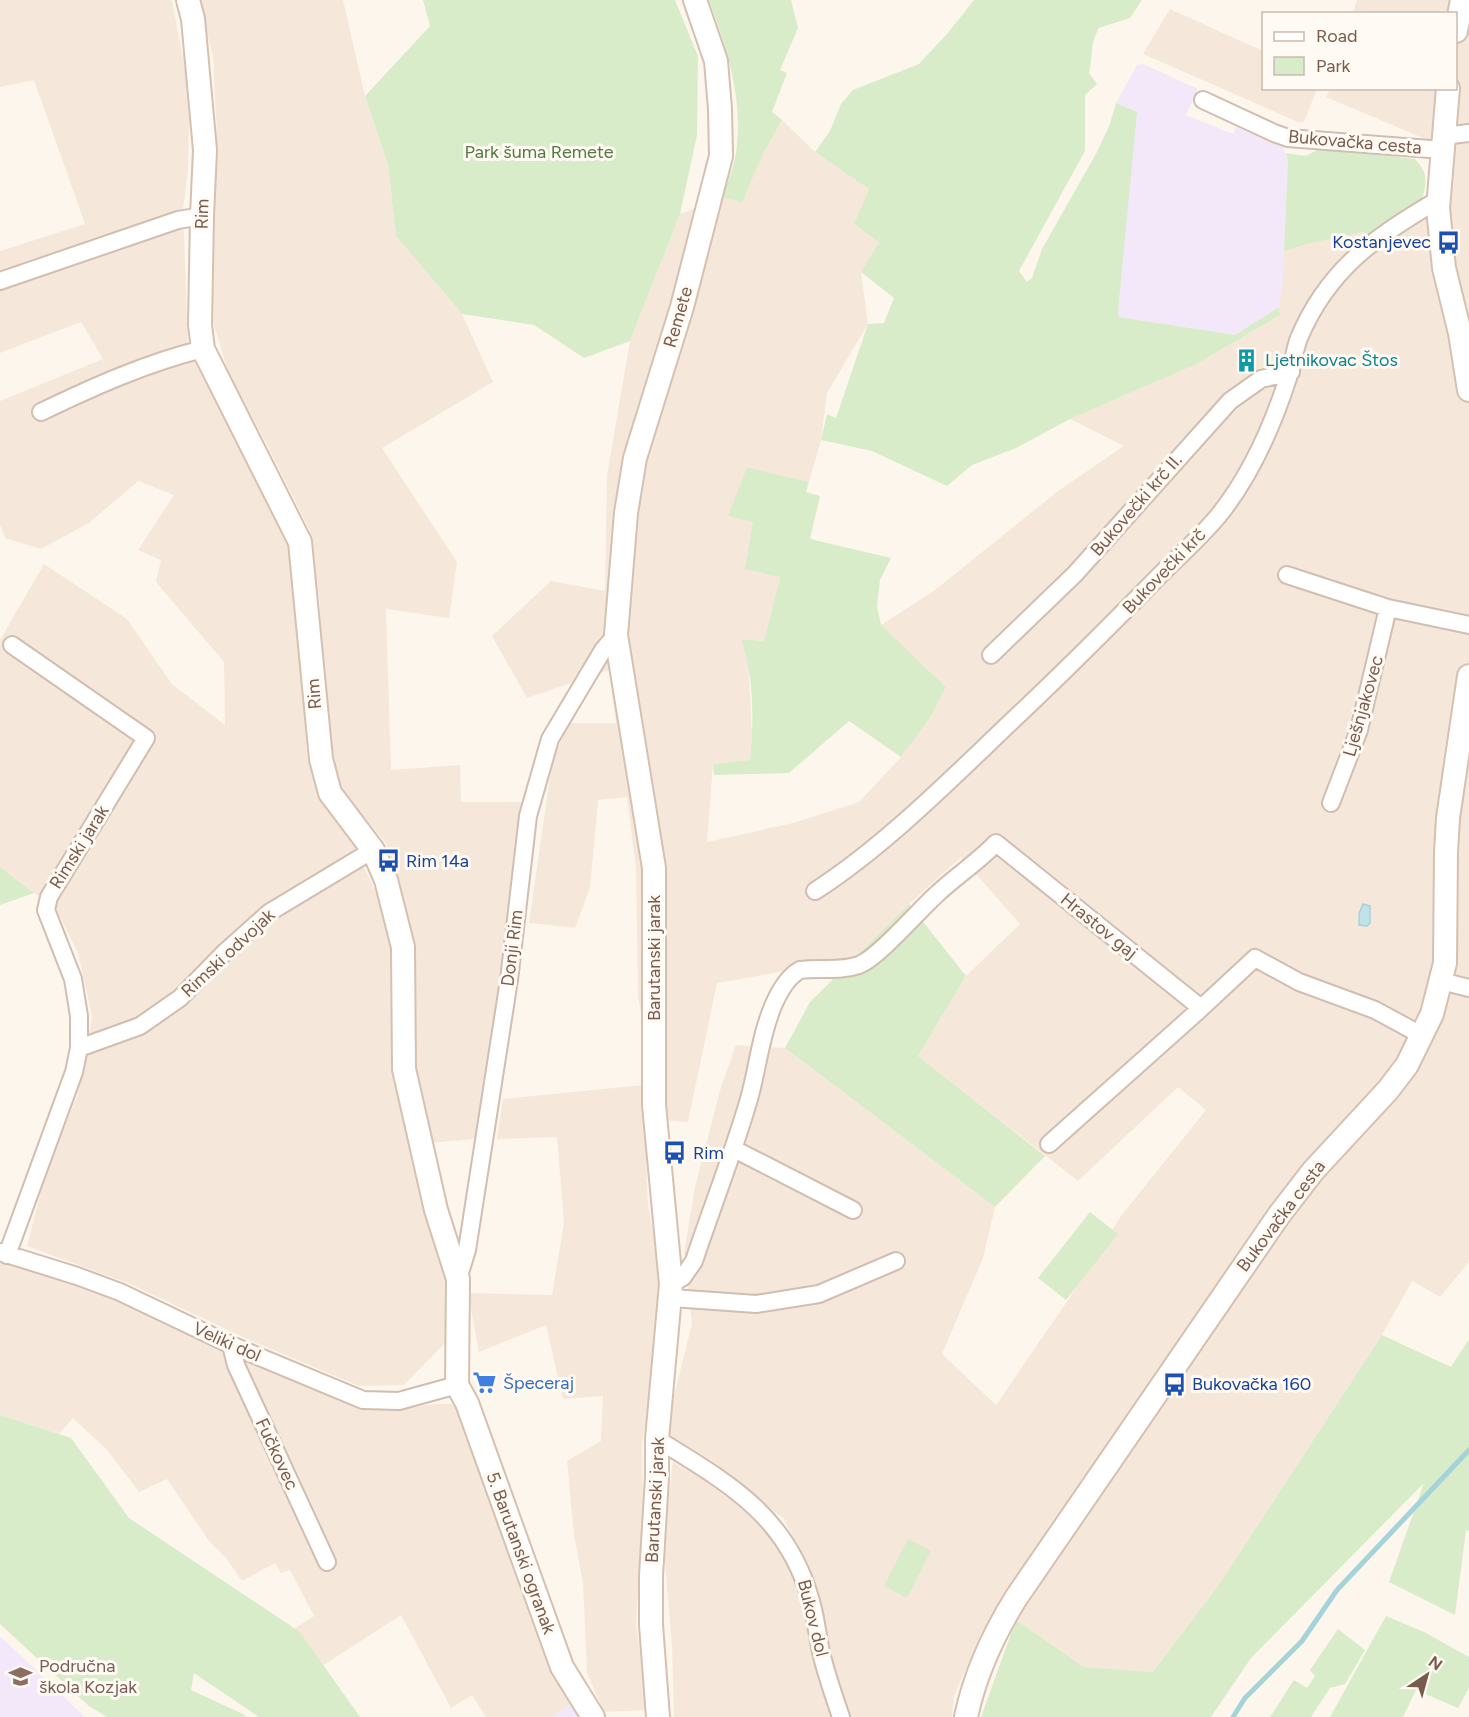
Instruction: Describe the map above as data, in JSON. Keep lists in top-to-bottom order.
{
  "streets": {
    "street": [
      "Bukovačka cesta",
      "Rim",
      "Remete",
      "Bukovečki krč II.",
      "Bukovečki krč",
      "Lješnjakovec",
      "Rimski jarak",
      "Hrastov gaj",
      "Donji Rim",
      "Rimski odvojak",
      "Barutanski jarak",
      "Veliki dol",
      "Fučkovec",
      "5. Barutanski ogranak",
      "Bukov dol"
    ]
  },
  "crossings": [
    ["Bukovačka cesta", "Bukovečki krč"],
    ["Rim", "Donji Rim"],
    ["Rim", "Rimski odvojak"],
    ["Rim", "Veliki dol"],
    ["Rim", "5. Barutanski ogranak"],
    ["Remete", "Donji Rim"],
    ["Remete", "Barutanski jarak"],
    ["Bukovečki krč II.", "Bukovečki krč"],
    ["Rimski jarak", "Rimski odvojak"],
    ["Rimski jarak", "Veliki dol"],
    ["Donji Rim", "Barutanski jarak"],
    ["Barutanski jarak", "Bukov dol"],
    ["Veliki dol", "Fučkovec"],
    ["Veliki dol", "5. Barutanski ogranak"]
  ],
  "parks": ["Park šuma Remete"],
  "places": {
    "bus stop": [
      "Kostanjevec",
      "Rim 14a",
      "Rim",
      "Bukovačka 160"
    ],
    "building": ["Ljetnikovac Štos"],
    "supermarket": ["Špeceraj"],
    "school or university": ["Područna škola Kozjak"]
  },
  "legend": ["Road", "Park"],
  "north": "top right"
}
